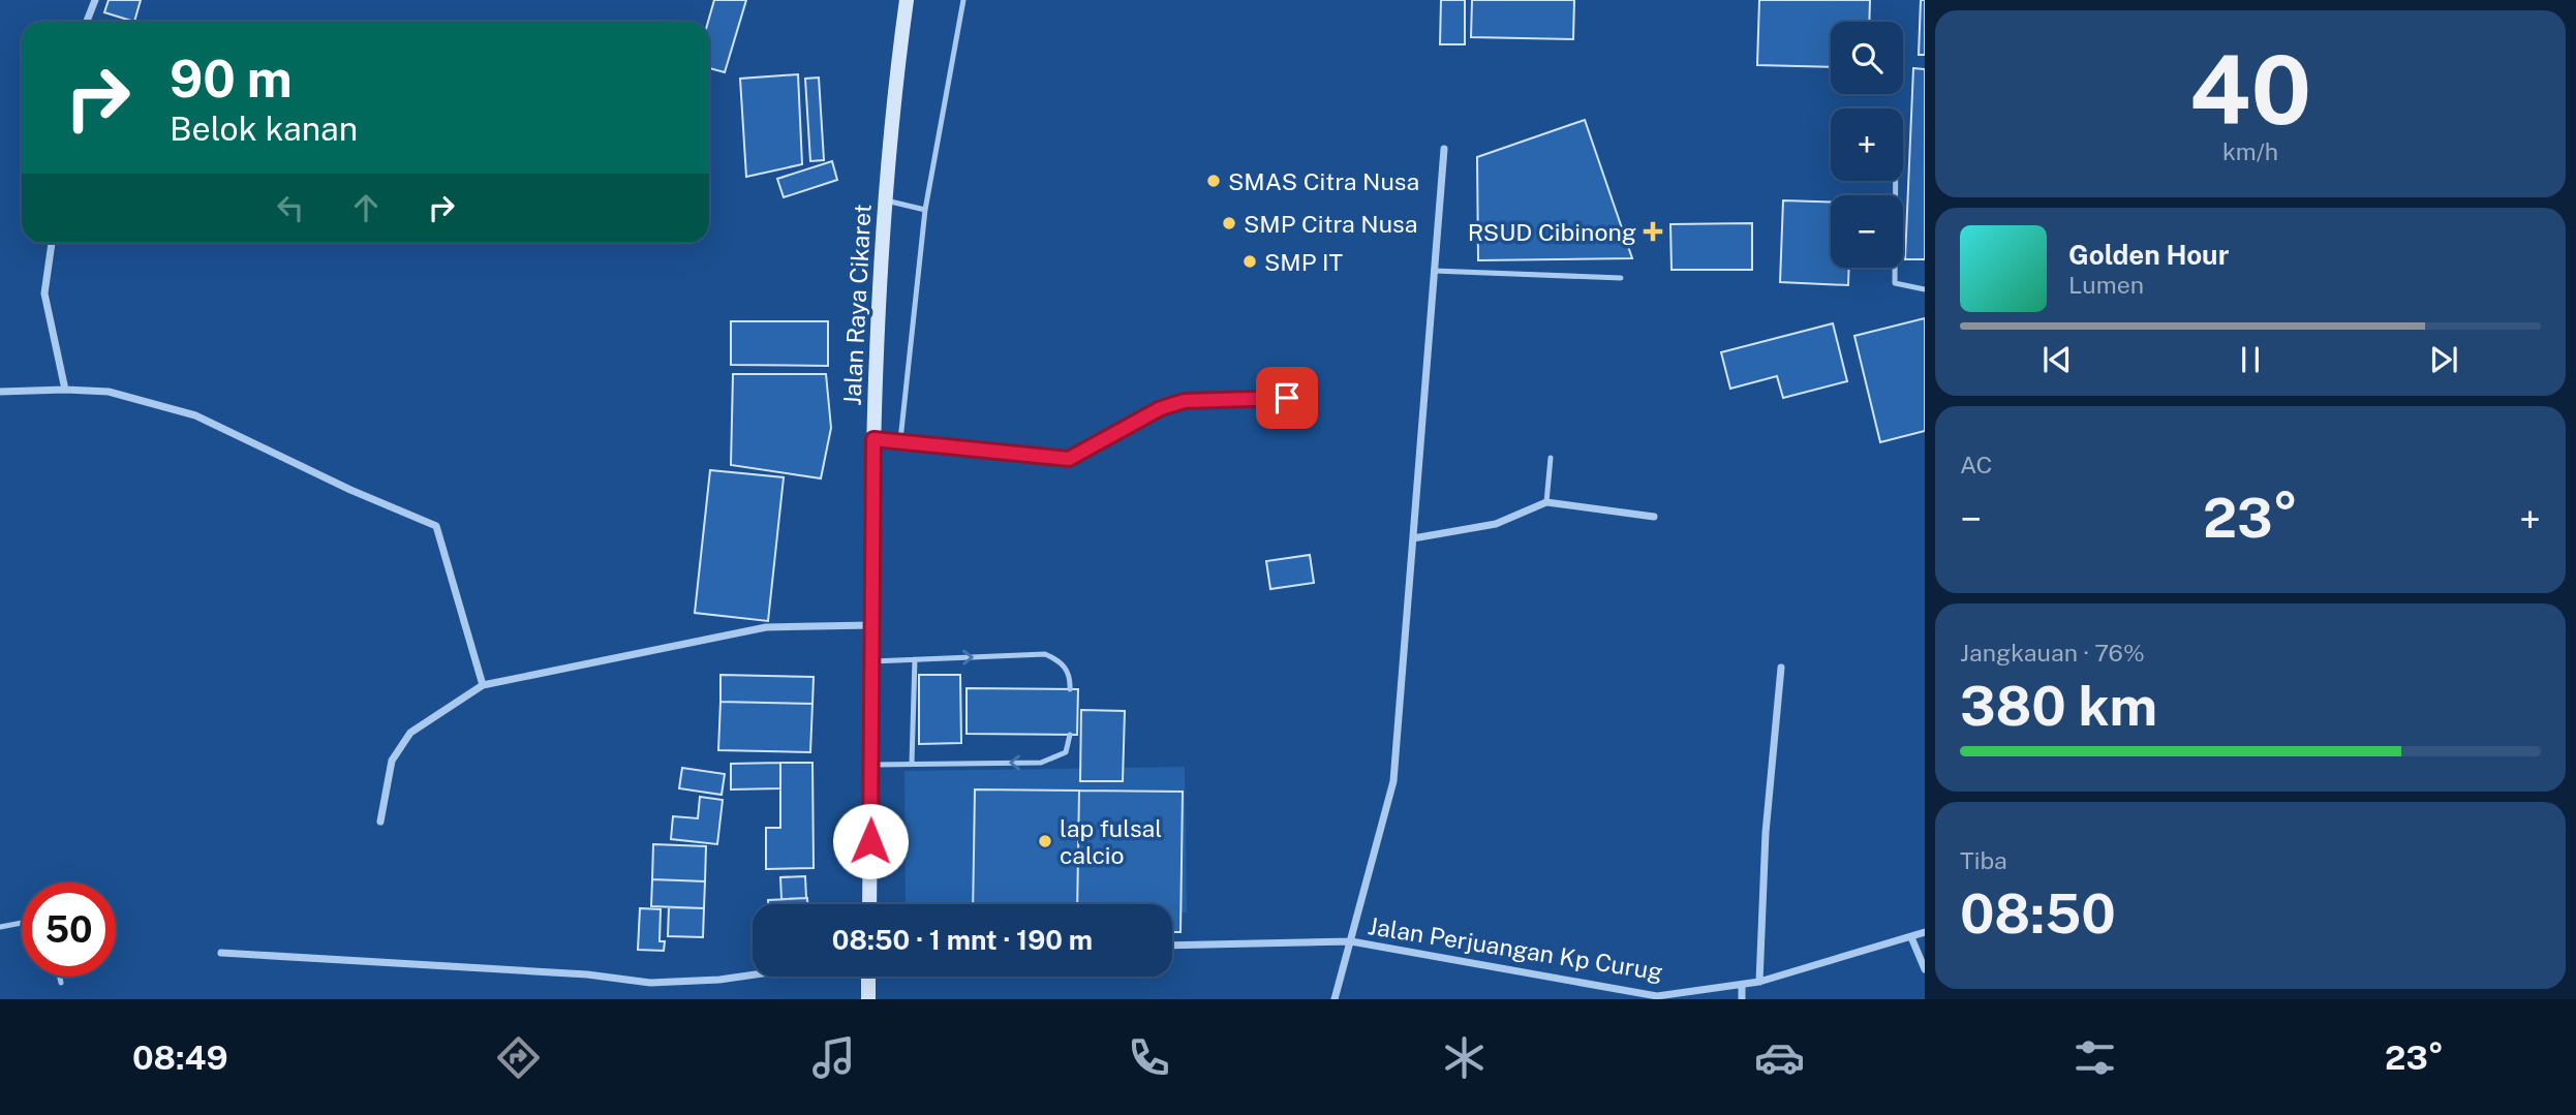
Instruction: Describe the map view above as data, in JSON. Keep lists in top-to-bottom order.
{
  "streets": {
    "main road": ["Jalan Raya Cikaret"],
    "street": ["Jalan Perjuangan Kp Curug"]
  },
  "places": {
    "other": [
      "SMAS Citra Nusa",
      "SMP Citra Nusa",
      "SMP IT",
      "lap fulsal calcio"
    ],
    "health": ["RSUD Cibinong"]
  },
  "page": {
    "tile": [
      ["40", "km/h"],
      "AC",
      ["Jangkauan · 76%", "380 km"],
      ["Tiba", "08:50"]
    ],
    "map_buttons": ["+", "−"],
    "turn": ["90 m", "Belok kanan"],
    "song": ["Golden Hour", "Lumen"],
    "heat": ["−", "23°", "+"],
    "limit": "50",
    "trip": "08:50 · 1 mnt · 190 m",
    "tabs": ["08:49", "23°"]
  }
}
